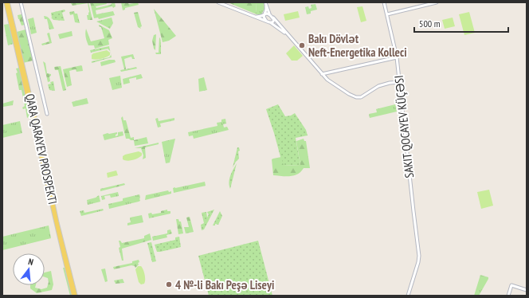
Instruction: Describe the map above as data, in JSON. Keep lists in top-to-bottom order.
{
  "streets": {
    "main road": ["QARA QARAYEV PROSPEKTI"],
    "street": ["SAKIT QOCAYEV KÜÇƏSI"]
  },
  "places": ["Bakı Dövlət Neft-Energetika Kolleci", "4 №-li Bakı Peşə Liseyi"],
  "scale_bar": "500 m",
  "north": "top"
}
